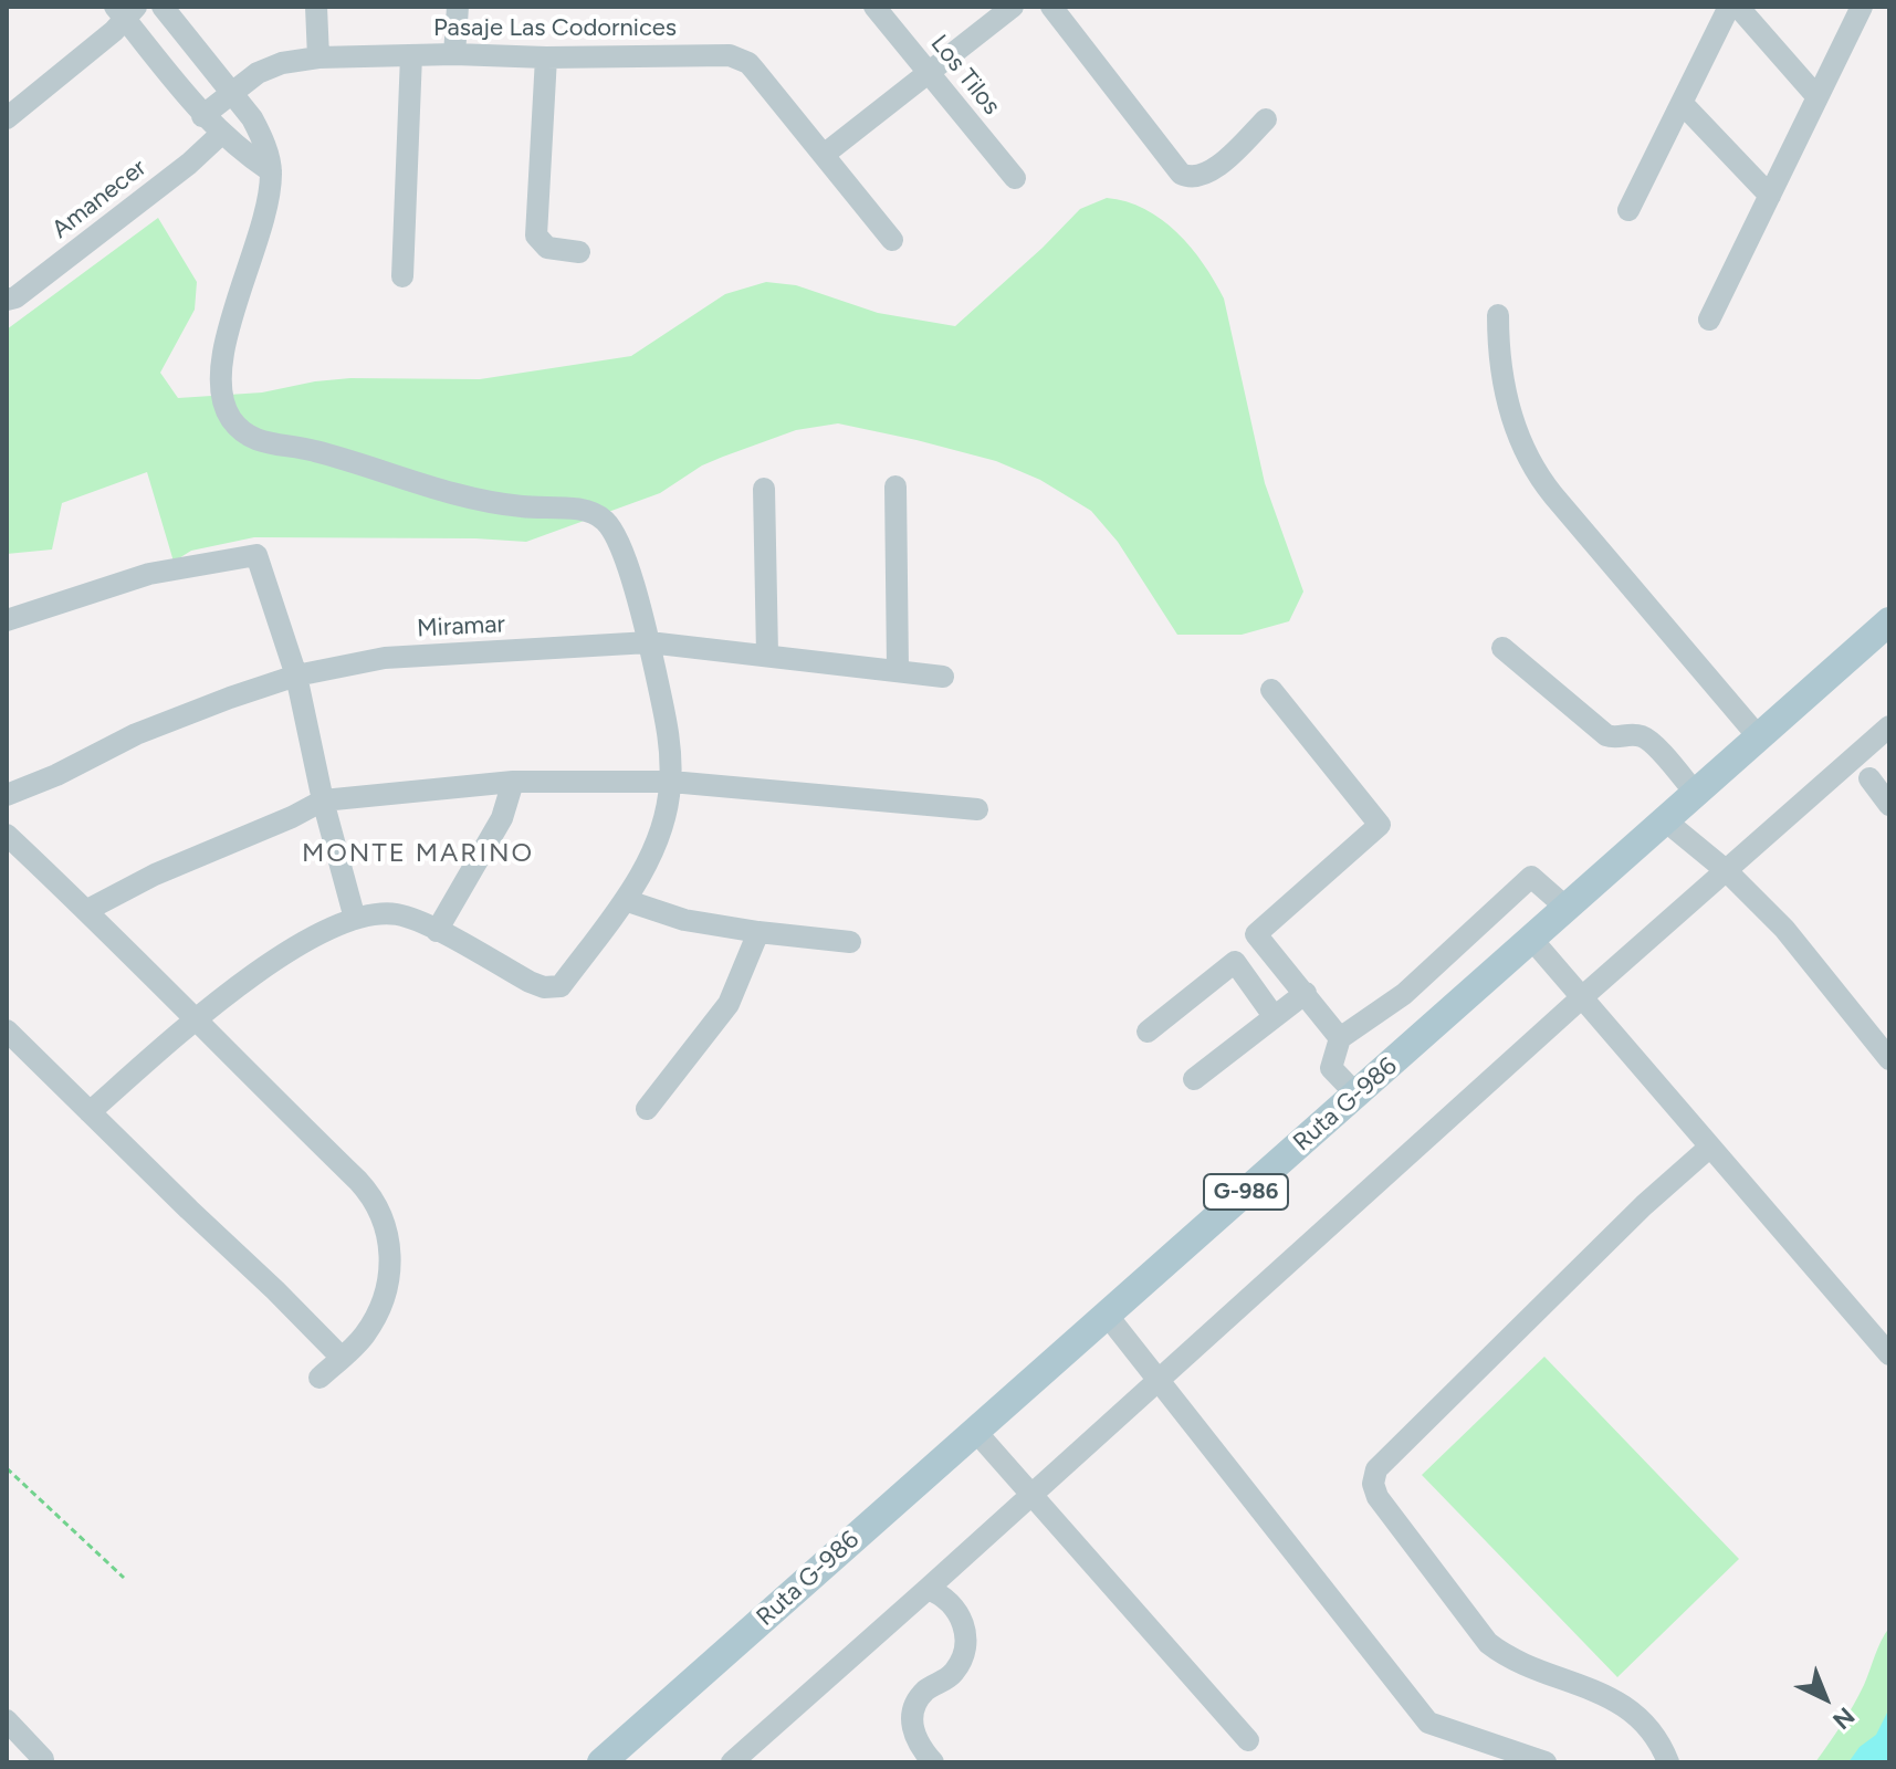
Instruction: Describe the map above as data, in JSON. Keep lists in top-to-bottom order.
{
  "streets": {
    "main road": ["Ruta G-986", "G-986"],
    "street": [
      "Pasaje Las Codornices",
      "Los Tilos",
      "Amanecer",
      "Miramar"
    ]
  },
  "districts": ["MONTE MARINO"],
  "north": "bottom right"
}
